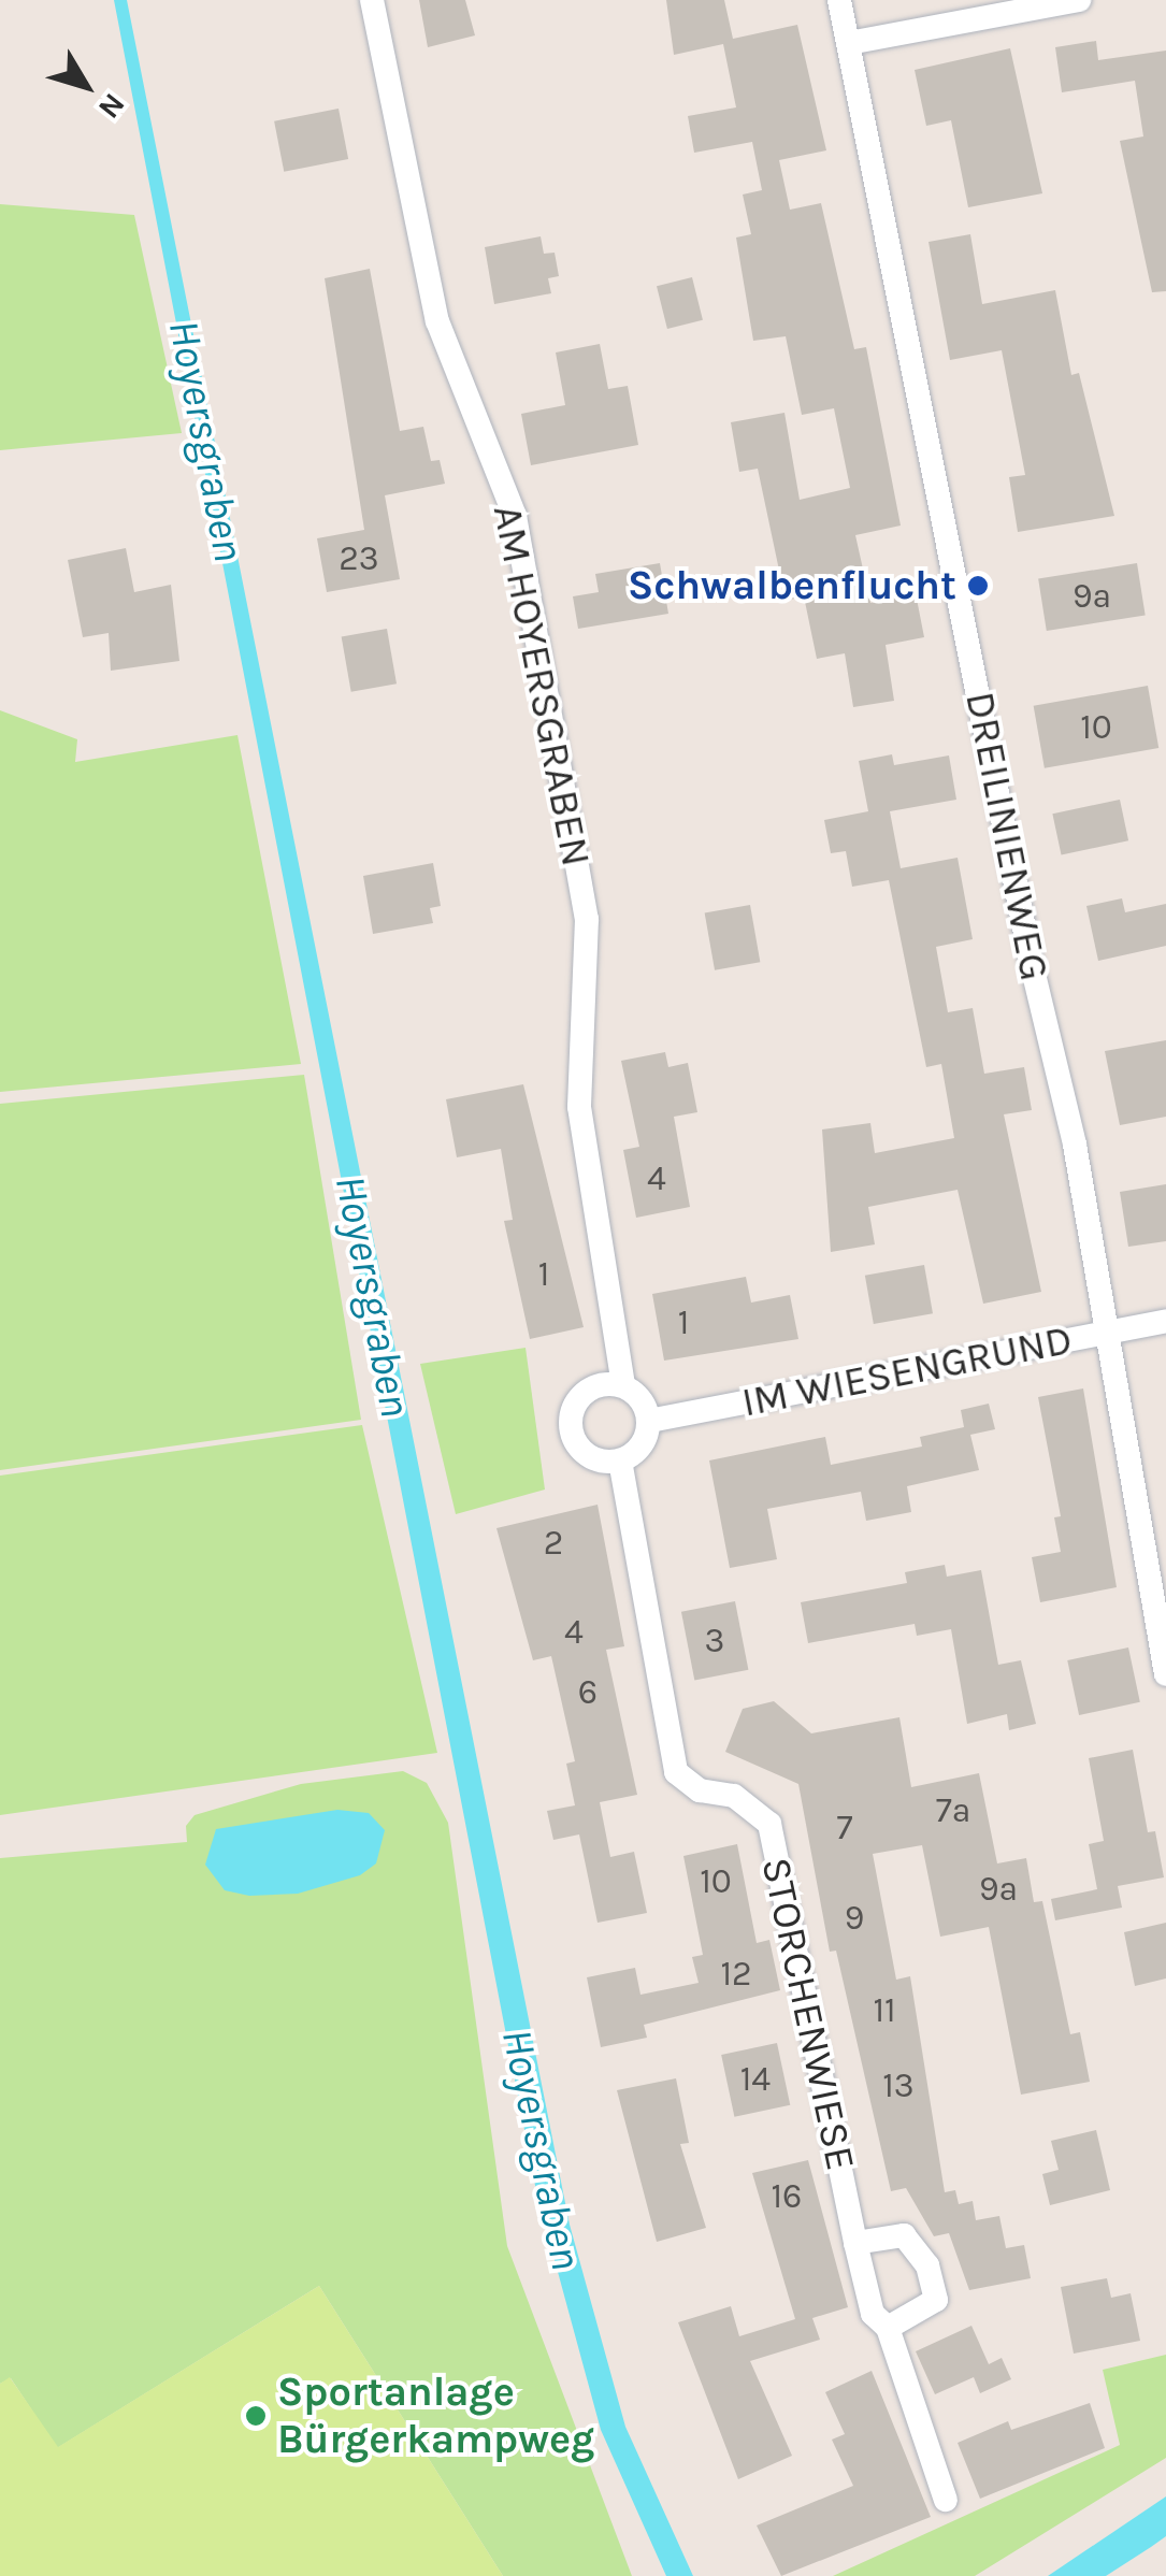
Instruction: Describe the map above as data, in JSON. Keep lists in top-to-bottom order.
{
  "streets": {
    "street": [
      "AM HOYERSGRABEN",
      "DREILINIENWEG",
      "IM WIESENGRUND",
      "STORCHENWIESE"
    ]
  },
  "crossings": [
    ["AM HOYERSGRABEN", "IM WIESENGRUND"],
    ["AM HOYERSGRABEN", "STORCHENWIESE"],
    ["DREILINIENWEG", "IM WIESENGRUND"],
    ["IM WIESENGRUND", "STORCHENWIESE"]
  ],
  "water": ["Hoyersgraben"],
  "places": ["Schwalbenflucht", "Sportanlage Bürgerkampweg"],
  "house_numbers": [
    "23",
    "9a",
    "10",
    "4",
    "1",
    "1",
    "2",
    "4",
    "3",
    "6",
    "7a",
    "7",
    "10",
    "9a",
    "9",
    "12",
    "11",
    "14",
    "13",
    "16"
  ],
  "north": "bottom right"
}
